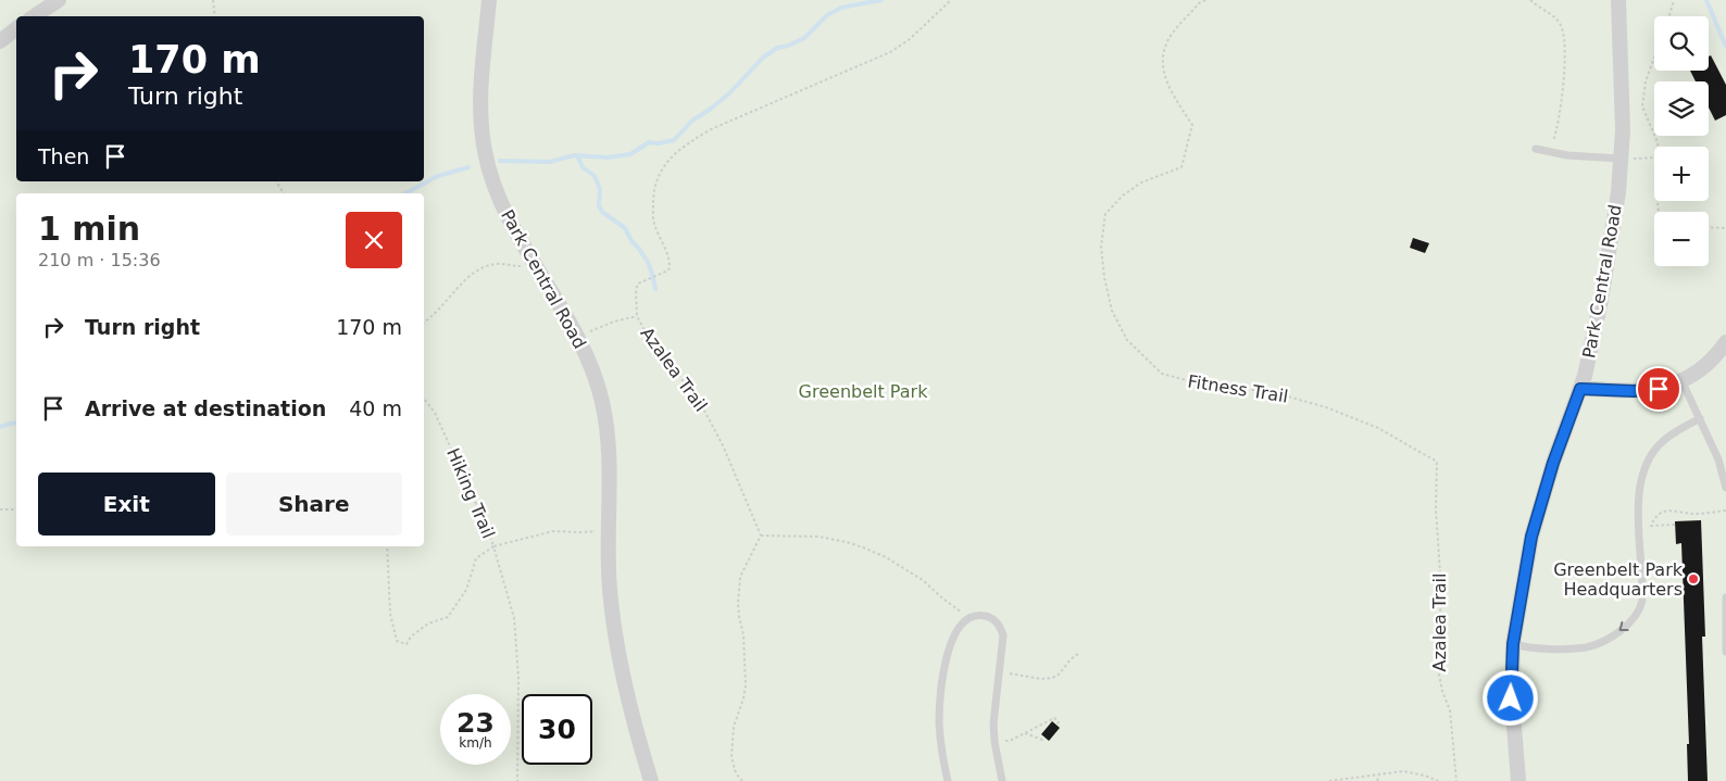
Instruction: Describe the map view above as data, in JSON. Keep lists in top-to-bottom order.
{
  "streets": {
    "street": ["Park Central Road"],
    "path": ["Azalea Trail", "Fitness Trail", "Hiking Trail"]
  },
  "crossings": [
    ["Park Central Road", "Hiking Trail"],
    ["Azalea Trail", "Fitness Trail"]
  ],
  "parks": ["Greenbelt Park"],
  "places": ["Greenbelt Park Headquarters"],
  "page": {
    "map_buttons": ["+", "−"],
    "turn": ["170 m", "Turn right"],
    "then": "Then",
    "heading": ["1 min", "210 m · 15:36"],
    "list": [
      {
        "name": "Turn right",
        "value": "170 m"
      },
      {
        "name": "Arrive at destination",
        "value": "40 m"
      }
    ],
    "buttons": ["Exit", "Share"],
    "speed": "23 km/h",
    "limit": "30"
  }
}
